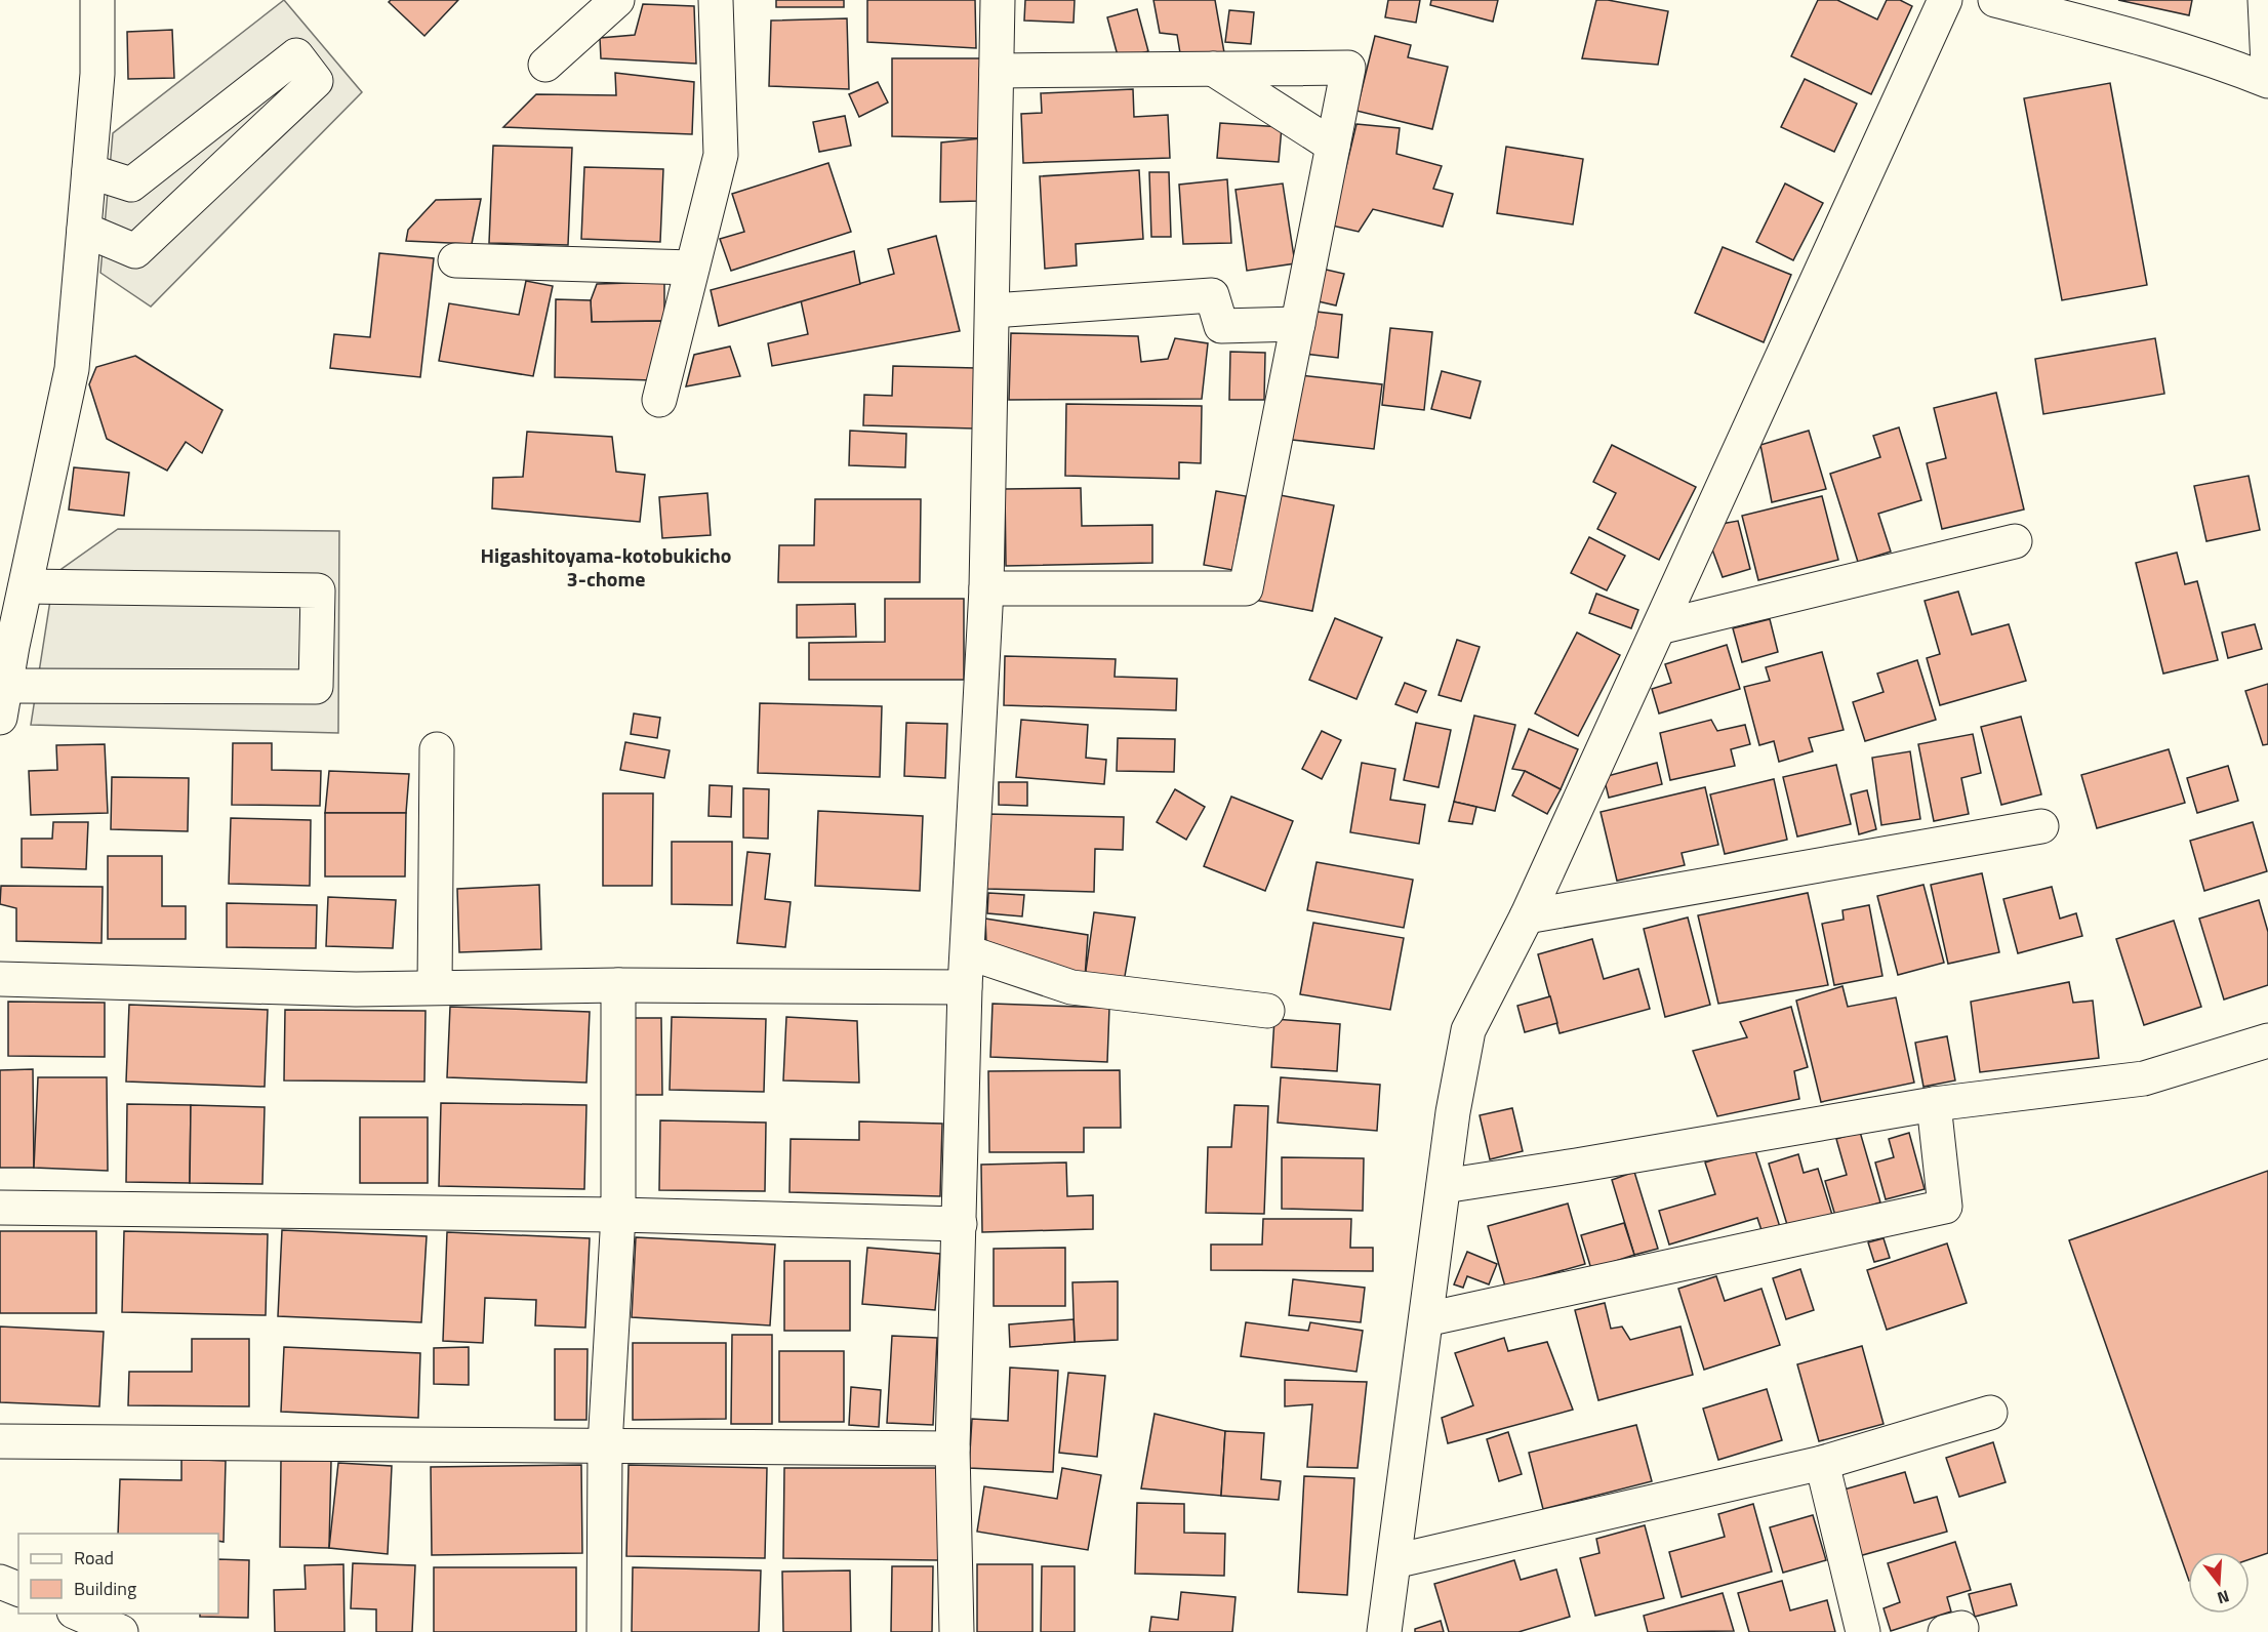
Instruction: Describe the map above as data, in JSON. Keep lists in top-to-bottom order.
{
  "districts": ["Higashitoyama-kotobukicho 3-chome"],
  "legend": ["Road", "Building"],
  "north": "bottom"
}
